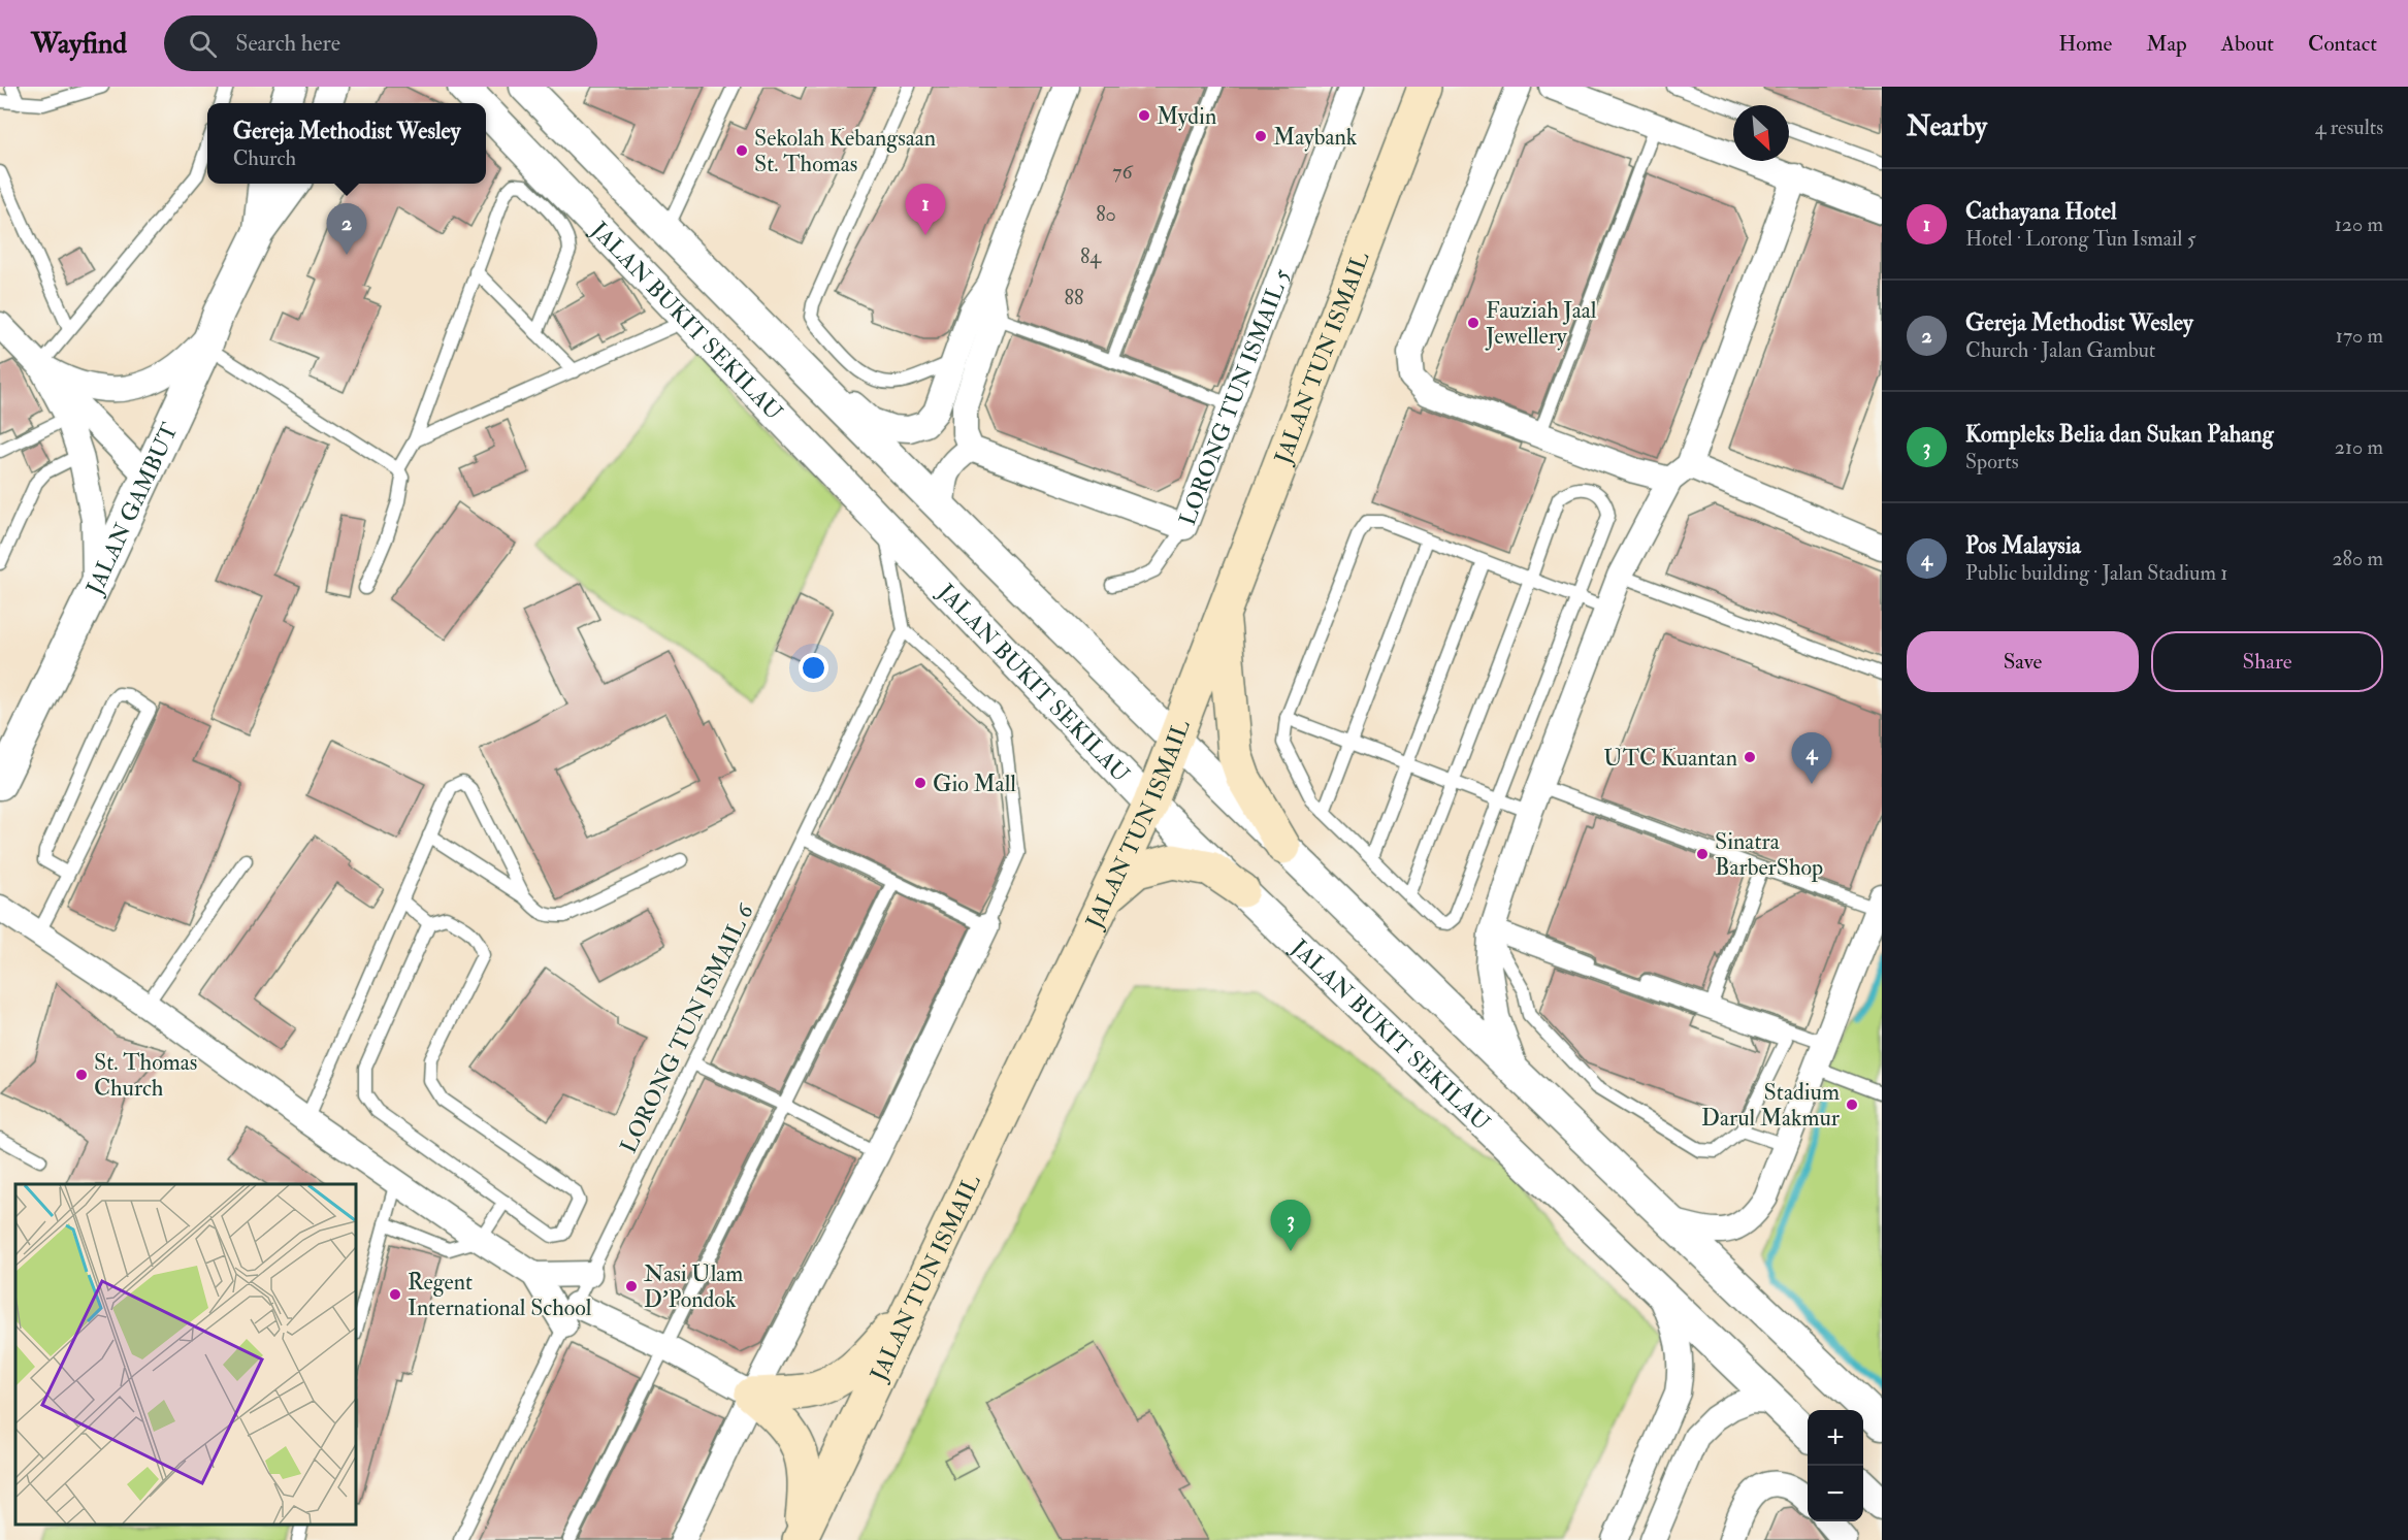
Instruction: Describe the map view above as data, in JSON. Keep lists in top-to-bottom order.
{
  "streets": {
    "main road": ["JALAN TUN ISMAIL"],
    "street": ["JALAN BUKIT SEKILAU", "LORONG TUN ISMAIL 5", "JALAN GAMBUT"],
    "lane": ["LORONG TUN ISMAIL 6"]
  },
  "crossings": [
    ["JALAN BUKIT SEKILAU", "JALAN TUN ISMAIL"]
  ],
  "places": [
    "Mydin",
    "Maybank",
    "Sekolah Kebangsaan St. Thomas",
    "Fauziah Jaal Jewellery",
    "UTC Kuantan",
    "Gio Mall",
    "Sinatra BarberShop",
    "St. Thomas Church",
    "Stadium Darul Makmur",
    "Nasi Ulam D'Pondok",
    "Regent International School"
  ],
  "house_numbers": [
    "76",
    "80",
    "84",
    "88"
  ],
  "north": "bottom right",
  "page": {
    "header": "Wayfind",
    "search": "Search here",
    "nav": [
      "Home",
      "Map",
      "About",
      "Contact"
    ],
    "heading": ["Nearby", "4 results"],
    "popup": ["Gereja Methodist Wesley", "Church"],
    "list": [
      {
        "mark": "1",
        "name": "Cathayana Hotel",
        "note": "Hotel · Lorong Tun Ismail 5",
        "value": "120 m"
      },
      {
        "mark": "2",
        "name": "Gereja Methodist Wesley",
        "note": "Church · Jalan Gambut",
        "value": "170 m"
      },
      {
        "mark": "3",
        "name": "Kompleks Belia dan Sukan Pahang",
        "note": "Sports",
        "value": "210 m"
      },
      {
        "mark": "4",
        "name": "Pos Malaysia",
        "note": "Public building · Jalan Stadium 1",
        "value": "280 m"
      }
    ],
    "pins": [
      "1",
      "2",
      "4",
      "3"
    ],
    "buttons": ["Save", "Share"],
    "map_buttons": ["+", "−"]
  }
}
